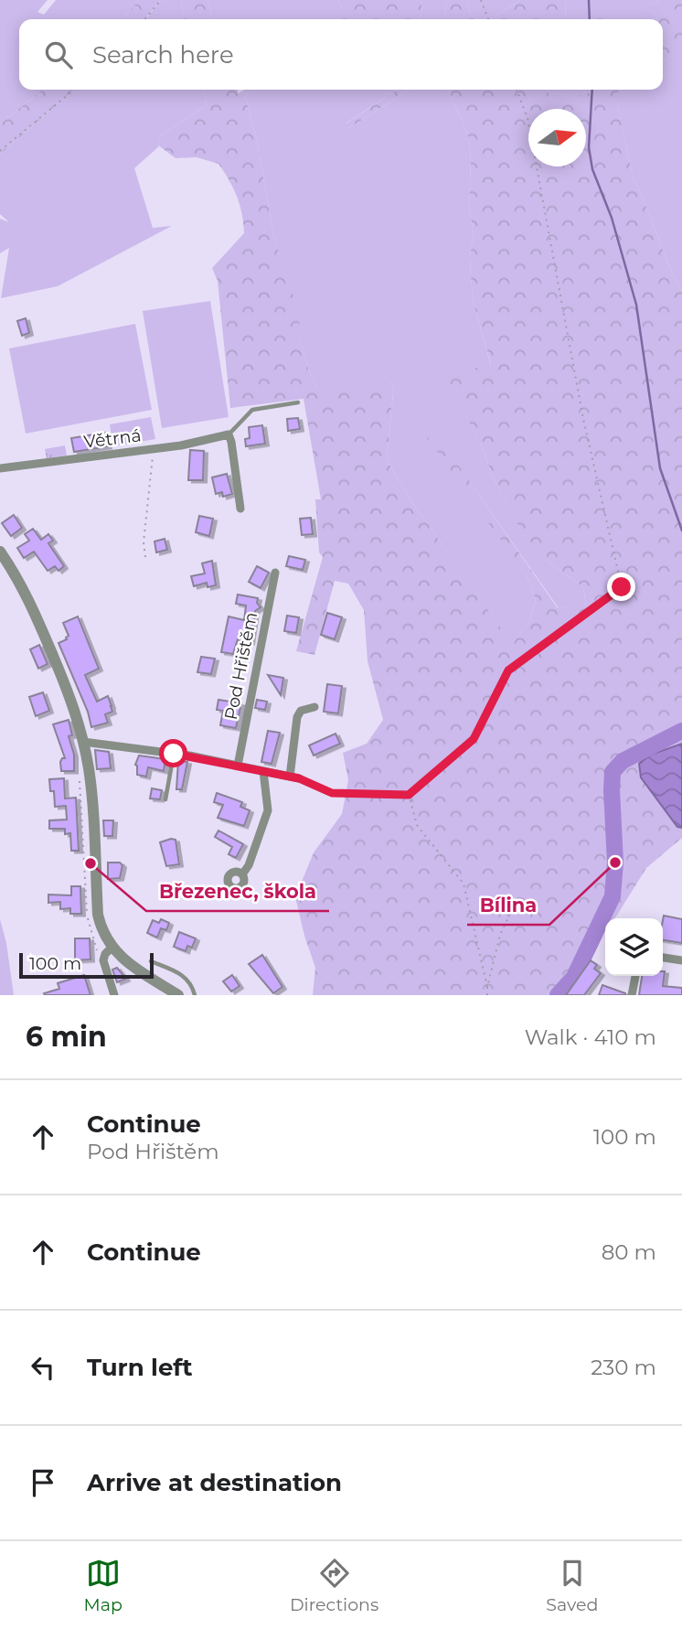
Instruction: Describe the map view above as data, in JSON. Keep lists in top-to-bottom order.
{
  "streets": {
    "street": ["Větrná", "Pod Hřištěm"]
  },
  "places": ["Bílina", "Březenec, škola"],
  "scale_bar": "100 m",
  "north": "right",
  "page": {
    "search": "Search here",
    "scale": "100 m",
    "heading": ["6 min", "Walk · 410 m"],
    "list": [
      ["Continue", "Pod Hřištěm", "100 m"],
      ["Continue", "80 m"],
      ["Turn left", "230 m"],
      "Arrive at destination"
    ],
    "nav": ["Map", "Directions", "Saved"]
  }
}
